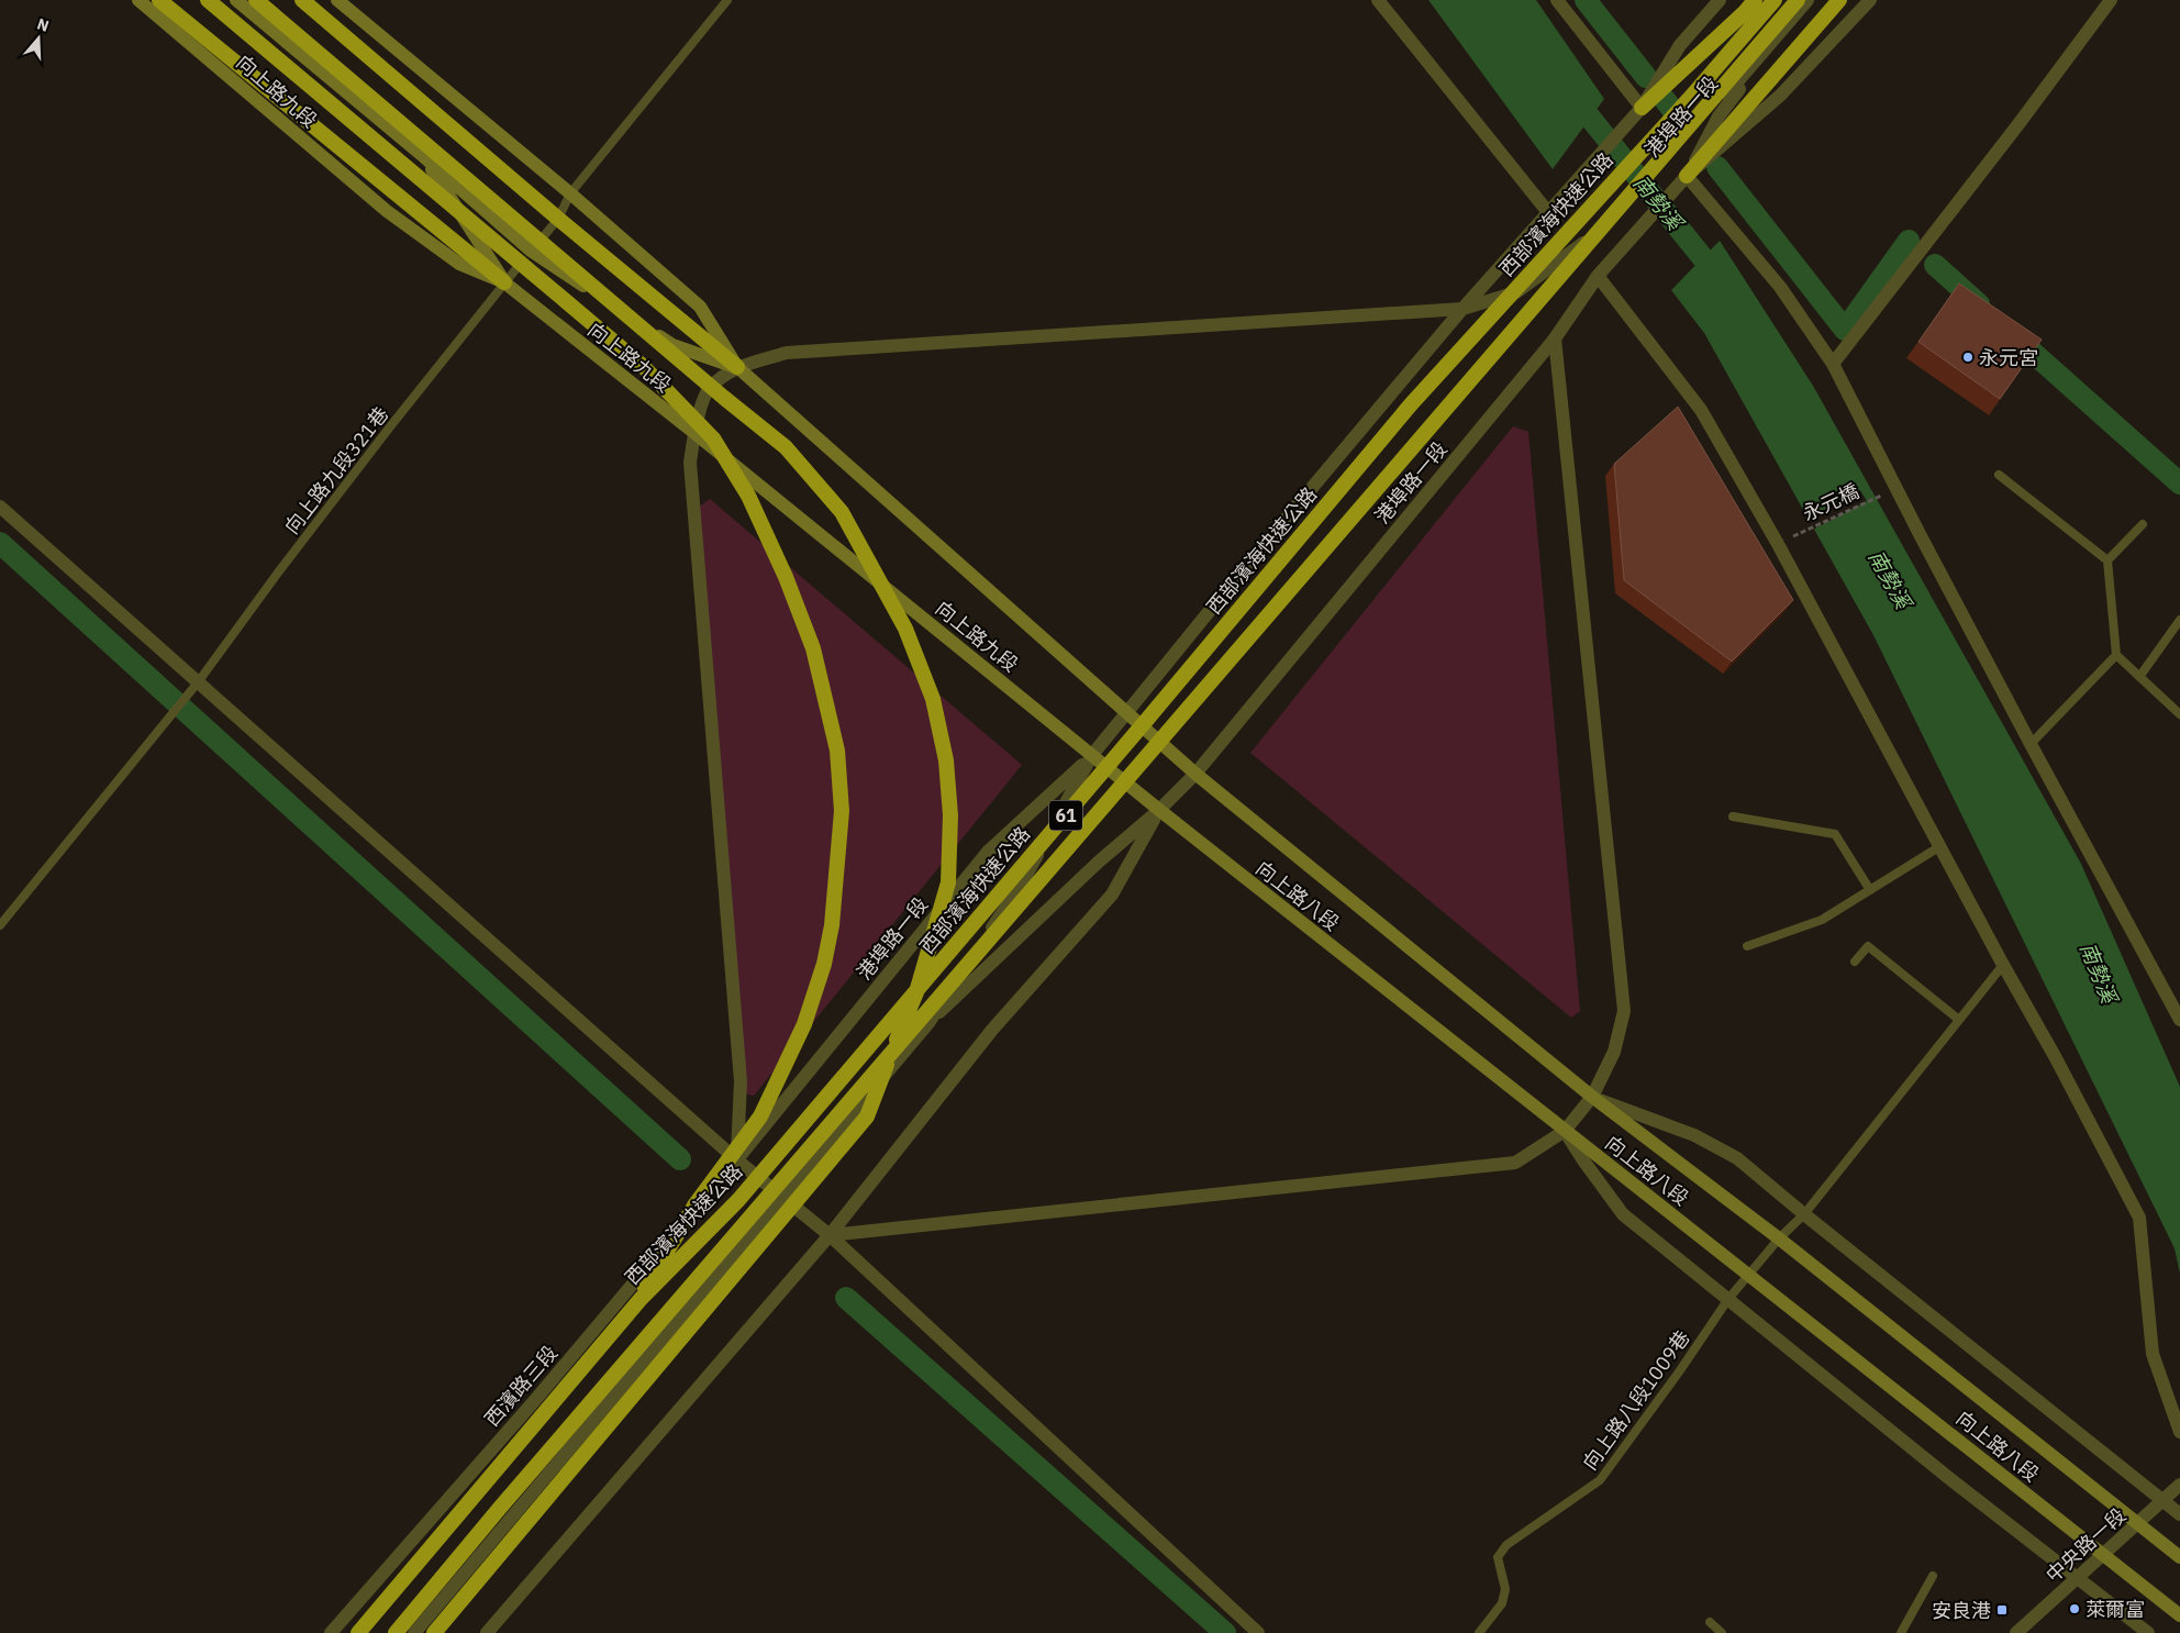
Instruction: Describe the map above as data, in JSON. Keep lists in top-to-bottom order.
{
  "streets": {
    "highway": ["西部濱海快速公路", "61"],
    "main road": ["向上路九段", "向上路八段"],
    "street": ["港埠路一段", "西濱路三段", "中央路一段"],
    "lane": ["向上路九段321巷", "向上路八段1009巷"],
    "path": ["永元橋"]
  },
  "crossings": [
    ["向上路九段", "港埠路一段"],
    ["向上路九段", "向上路九段321巷"],
    ["向上路九段", "向上路八段"],
    ["港埠路一段", "61"],
    ["港埠路一段", "向上路八段"],
    ["港埠路一段", "西濱路三段"],
    ["向上路八段", "中央路一段"]
  ],
  "water": ["南勢溪"],
  "places": {
    "other": ["永元宮", "萊爾富"],
    "transit": ["安良港"]
  },
  "north": "top"
}
